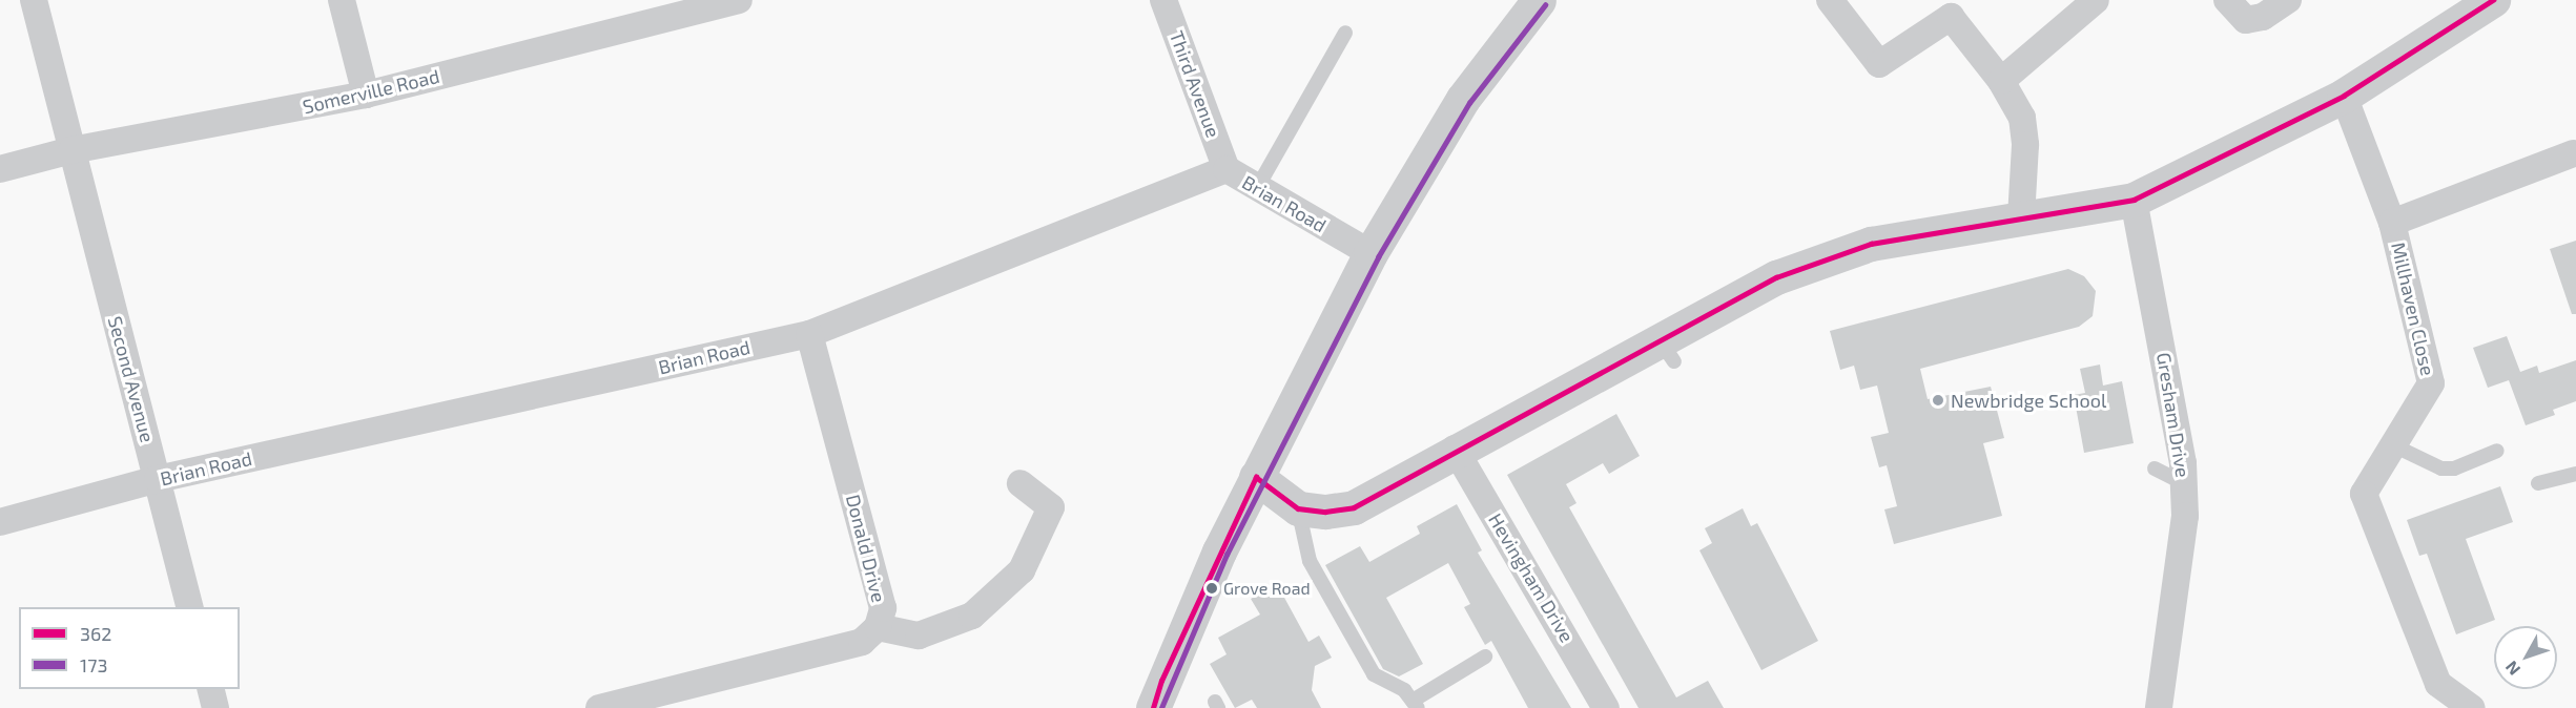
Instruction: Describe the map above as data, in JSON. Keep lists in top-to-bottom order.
{
  "streets": {
    "street": [
      "Third Avenue",
      "Somerville Road",
      "Brian Road",
      "Millhaven Close",
      "Second Avenue",
      "Gresham Drive",
      "Donald Drive",
      "Hevingham Drive"
    ]
  },
  "crossings": [
    ["Third Avenue", "Brian Road"],
    ["Somerville Road", "Second Avenue"],
    ["Brian Road", "Second Avenue"],
    ["Brian Road", "Donald Drive"]
  ],
  "places": ["Newbridge School", "Grove Road"],
  "lines": ["transit line 362", "transit line 173"],
  "legend": ["362", "173"],
  "north": "bottom left"
}
